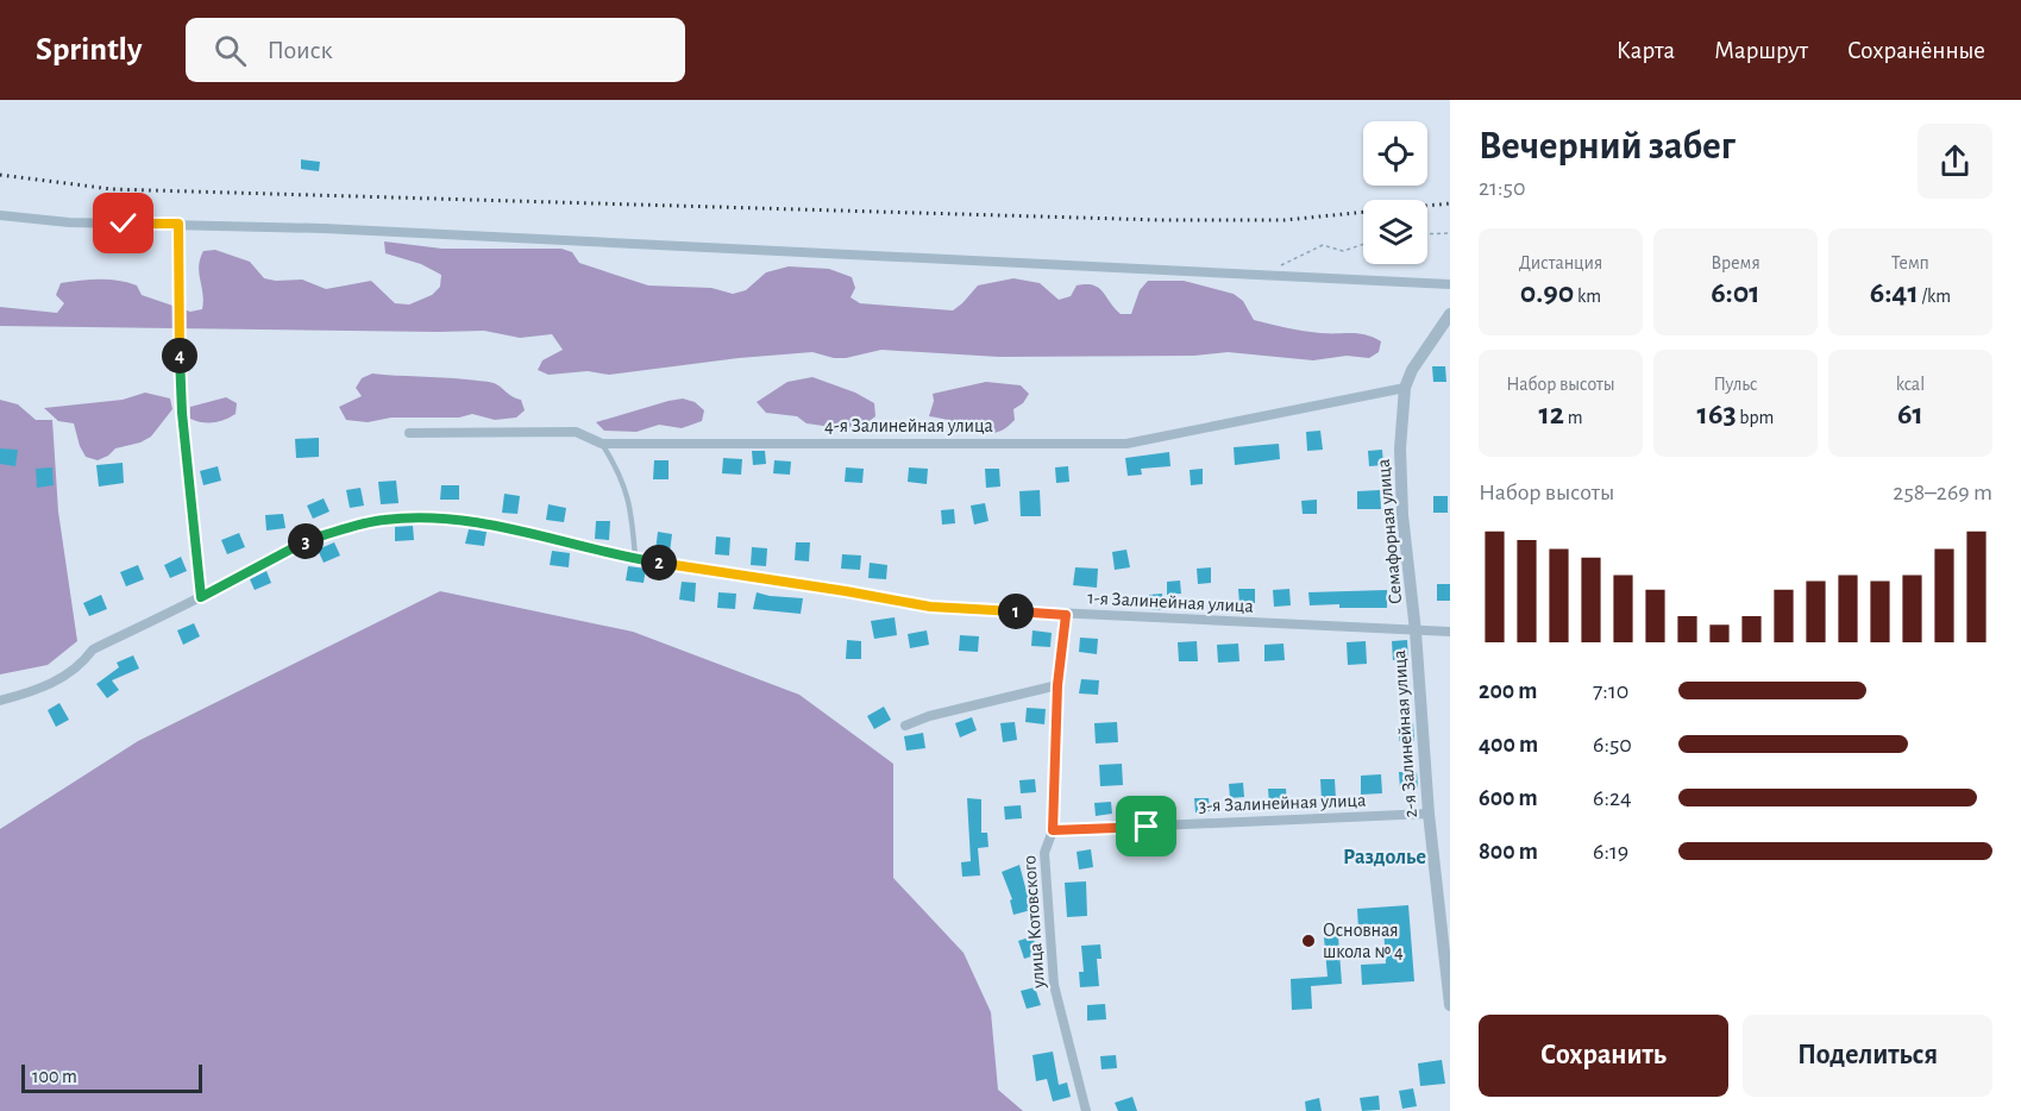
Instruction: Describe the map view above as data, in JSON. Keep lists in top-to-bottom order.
{
  "streets": {
    "street": [
      "4-я Залинейная улица",
      "Семафорная улица",
      "1-я Залинейная улица",
      "2-я Залинейная улица",
      "3-я Залинейная улица",
      "улица Котовского"
    ]
  },
  "crossings": [
    ["4-я Залинейная улица", "Семафорная улица"],
    ["Семафорная улица", "1-я Залинейная улица"],
    ["Семафорная улица", "2-я Залинейная улица"],
    ["1-я Залинейная улица", "2-я Залинейная улица"],
    ["1-я Залинейная улица", "улица Котовского"],
    ["2-я Залинейная улица", "3-я Залинейная улица"],
    ["3-я Залинейная улица", "улица Котовского"]
  ],
  "districts": ["Раздолье"],
  "places": ["Основная школа № 4"],
  "scale_bar": "100 m",
  "page": {
    "header": "Sprintly",
    "search": "Поиск",
    "nav": ["Карта", "Маршрут", "Сохранённые"],
    "heading": ["Вечерний забег", "21:50"],
    "stats": [
      ["Дистанция", "0.90 km"],
      ["Время", "6:01"],
      ["Темп", "6:41 /km"],
      ["Набор высоты", "12 m"],
      ["Пульс", "163 bpm"],
      ["kcal", "61"]
    ],
    "pins": [
      "4",
      "3",
      "2",
      "1"
    ],
    "chart": ["Набор высоты", "258–269 m"],
    "list": [
      {
        "name": "200 m",
        "note": "7:10"
      },
      {
        "name": "400 m",
        "note": "6:50"
      },
      {
        "name": "600 m",
        "note": "6:24"
      },
      {
        "name": "800 m",
        "note": "6:19"
      }
    ],
    "buttons": ["Сохранить", "Поделиться"],
    "scale": "100 m"
  }
}
